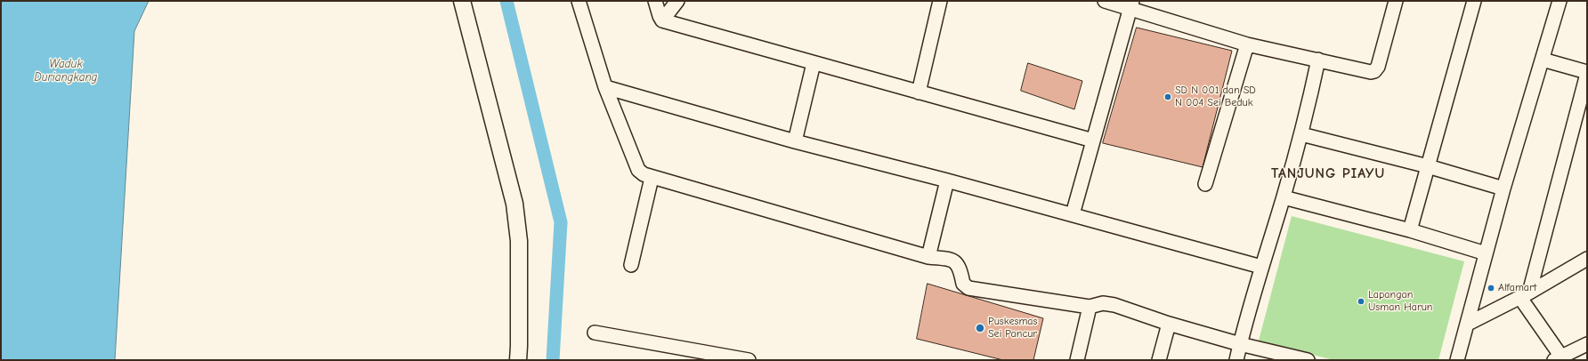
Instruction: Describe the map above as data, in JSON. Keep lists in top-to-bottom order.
{
  "districts": ["TANJUNG PIAYU"],
  "water": ["Waduk Duriangkang"],
  "places": [
    "SD N 001 dan SD N 004 Sei Beduk",
    "Alfamart",
    "Lapangan Usman Harun",
    "Puskesmas Sei Pancur"
  ]
}
